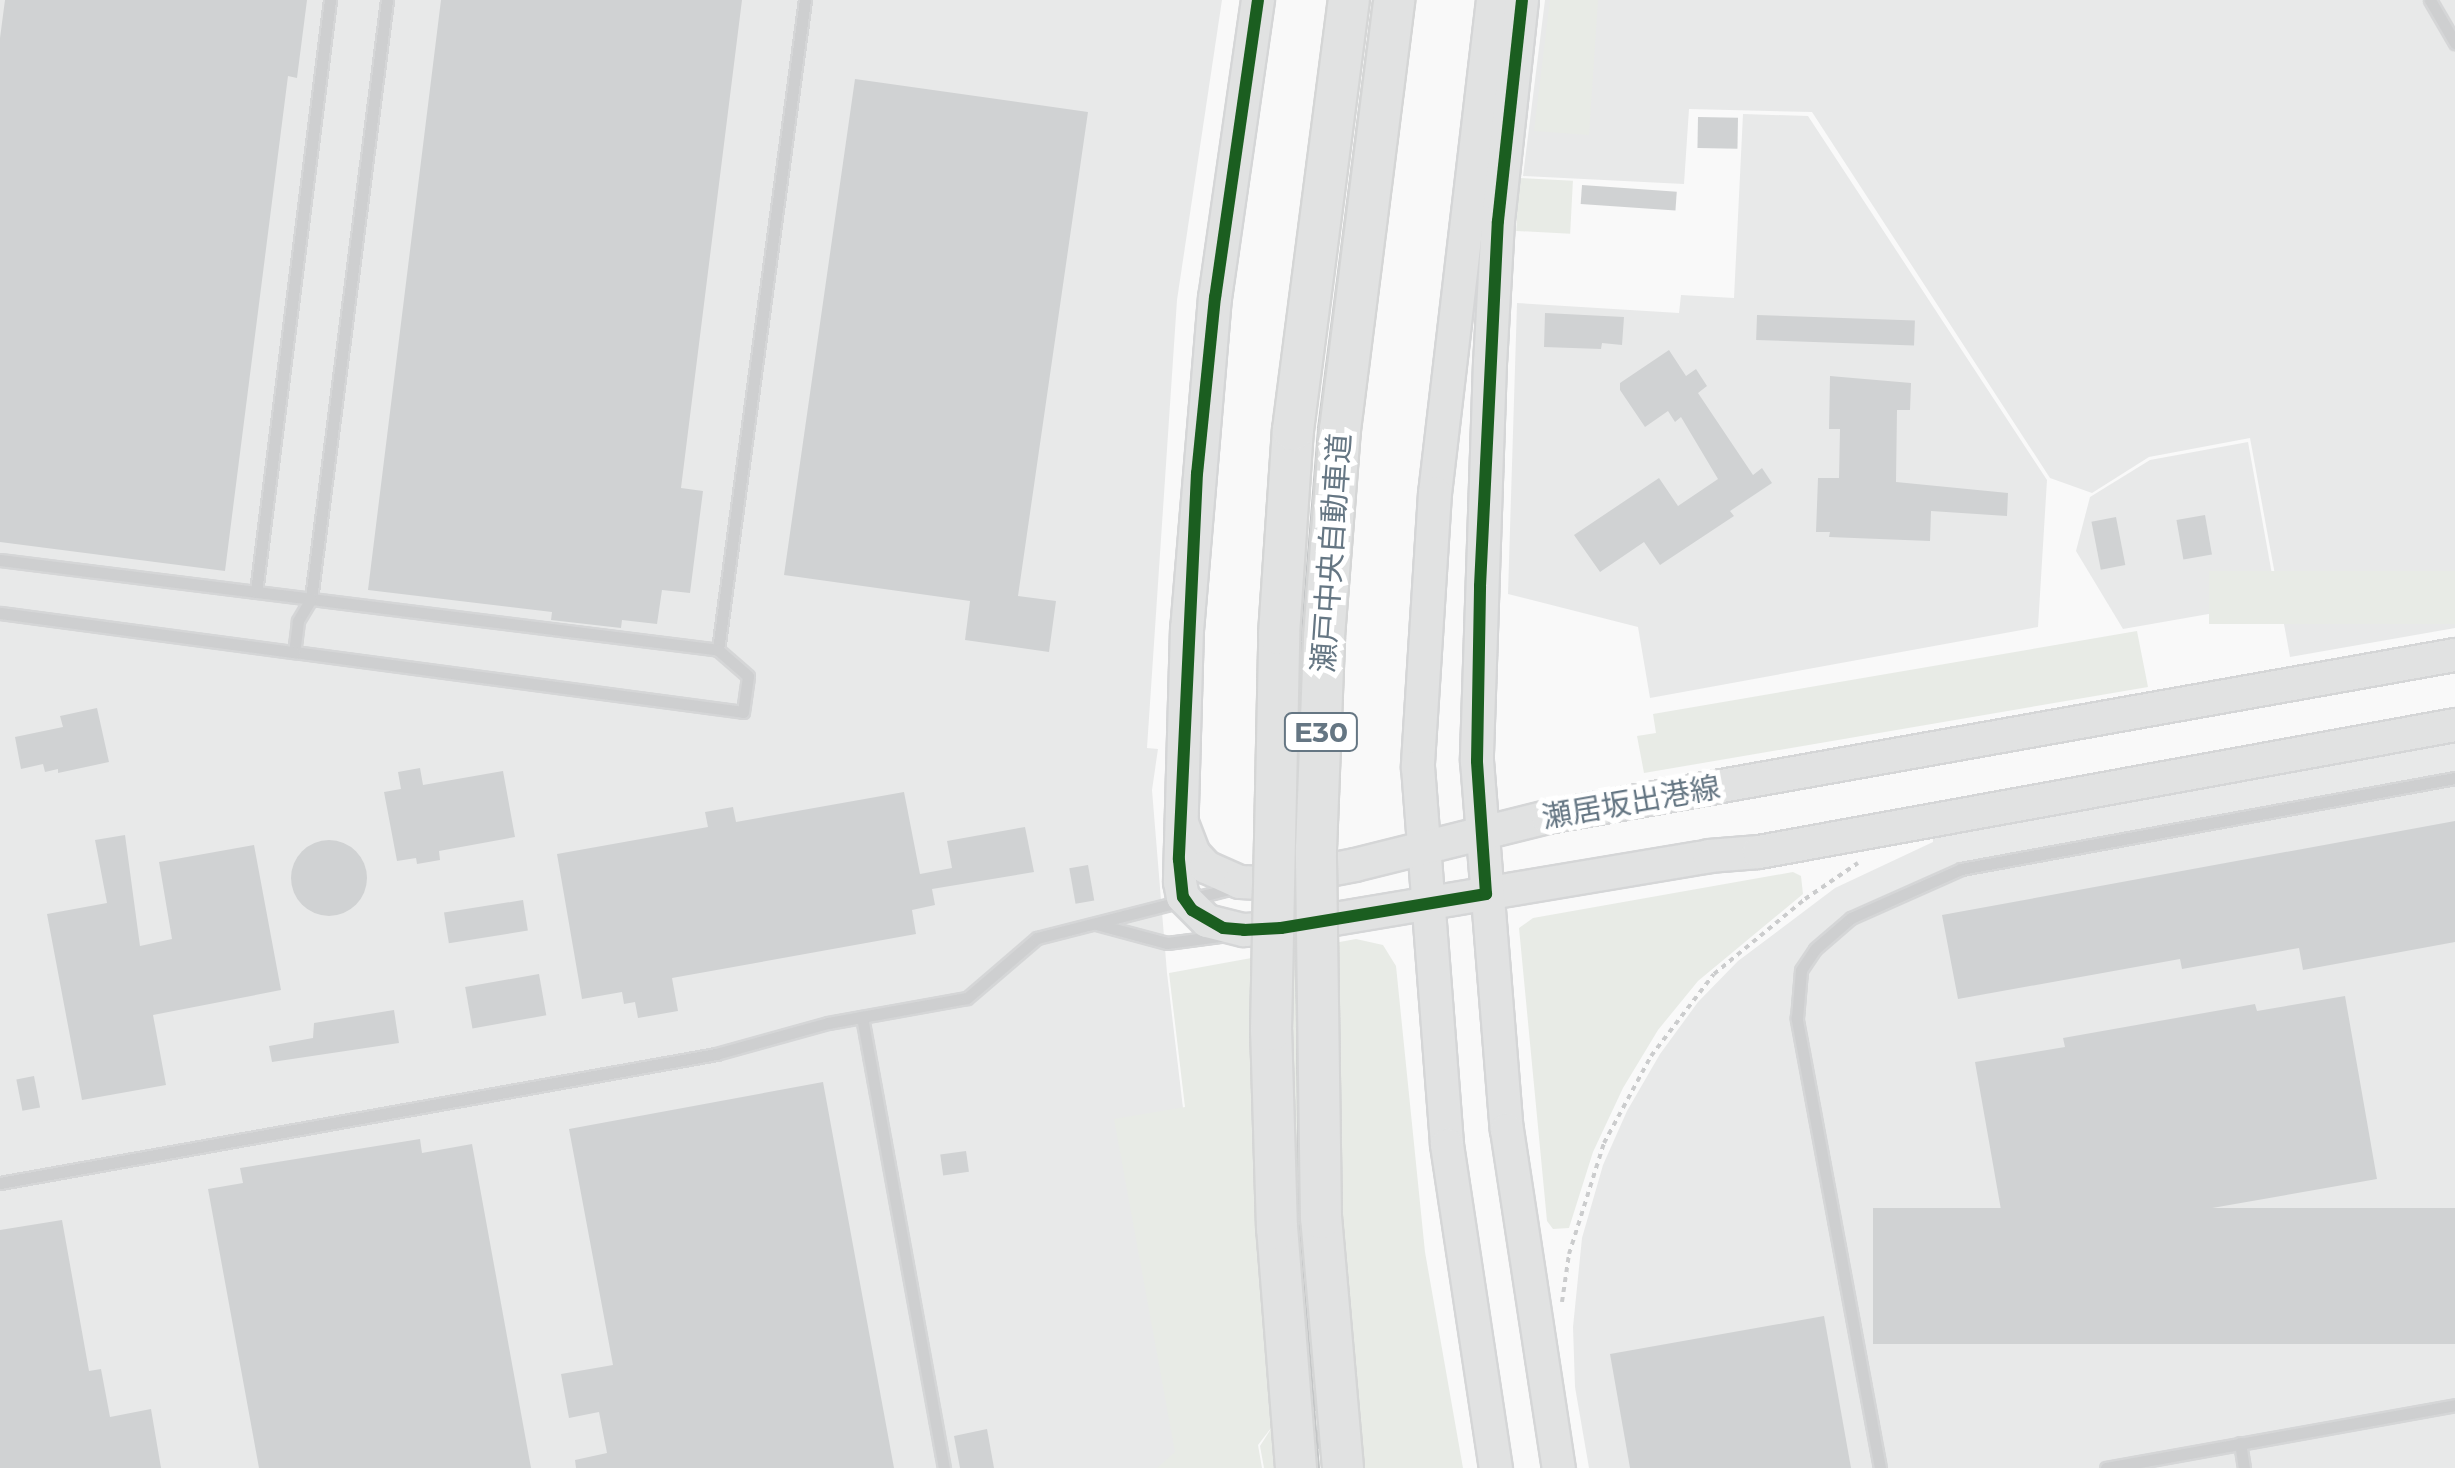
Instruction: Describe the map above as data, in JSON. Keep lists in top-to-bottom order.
{
  "streets": {
    "highway": ["瀬戸中央自動車道", "E30"],
    "street": ["瀬居坂出港線"]
  }
}
